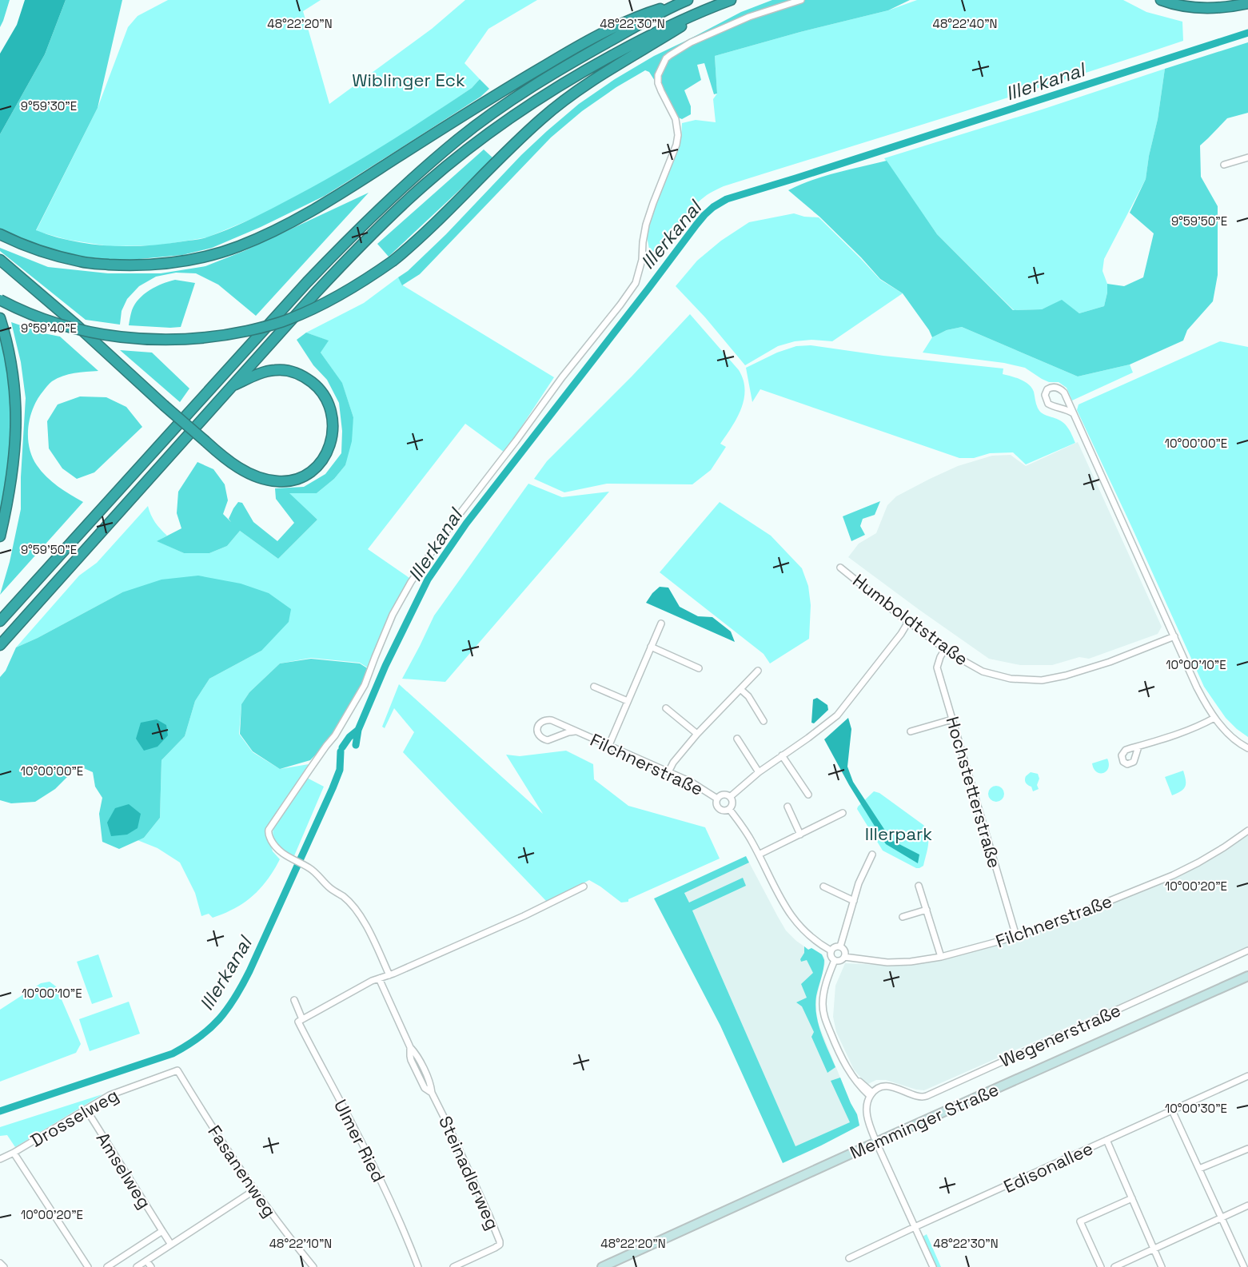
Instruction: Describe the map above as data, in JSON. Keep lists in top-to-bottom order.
{
  "streets": {
    "main road": ["Memminger Straße"],
    "street": [
      "Humboldtstraße",
      "Filchnerstraße",
      "Hochstetterstraße",
      "Wegenerstraße",
      "Drosselweg",
      "Ulmer Ried",
      "Edisonallee",
      "Amselweg",
      "Fasanenweg",
      "Steinadlerweg"
    ]
  },
  "crossings": [
    ["Humboldtstraße", "Hochstetterstraße"],
    ["Filchnerstraße", "Hochstetterstraße"],
    ["Drosselweg", "Amselweg"],
    ["Drosselweg", "Fasanenweg"]
  ],
  "water": ["Illerkanal"],
  "parks": ["Wiblinger Eck", "Illerpark"],
  "coordinates": [
    "48°22'20\"N",
    "48°22'30\"N",
    "48°22'40\"N",
    "9°59'30\"E",
    "9°59'50\"E",
    "9°59'40\"E",
    "10°00'00\"E",
    "10°00'10\"E",
    "10°00'20\"E",
    "10°00'30\"E",
    "48°22'10\"N"
  ]
}
